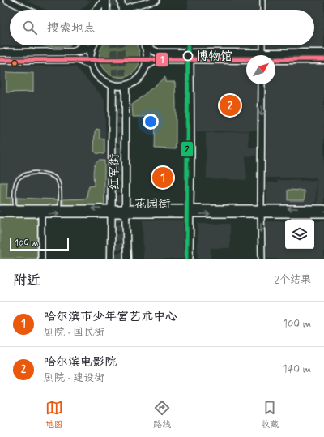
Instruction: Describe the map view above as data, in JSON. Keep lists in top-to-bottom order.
{
  "streets": {
    "main road": ["红军街", "花园街"]
  },
  "crossings": [
    ["红军街", "花园街"]
  ],
  "places": ["博物馆"],
  "lines": ["transit line 2", "transit line 1"],
  "scale_bar": "100 m",
  "north": "top right",
  "page": {
    "search": "搜索地点",
    "pins": ["2", "1"],
    "scale": "100 m",
    "heading": ["附近", "2个结果"],
    "list": [
      {
        "mark": "1",
        "name": "哈尔滨市少年宫艺术中心",
        "note": "剧院 · 国民街",
        "value": "100 m"
      },
      {
        "mark": "2",
        "name": "哈尔滨电影院",
        "note": "剧院 · 建设街",
        "value": "140 m"
      }
    ],
    "nav": ["地图", "路线", "收藏"]
  }
}
